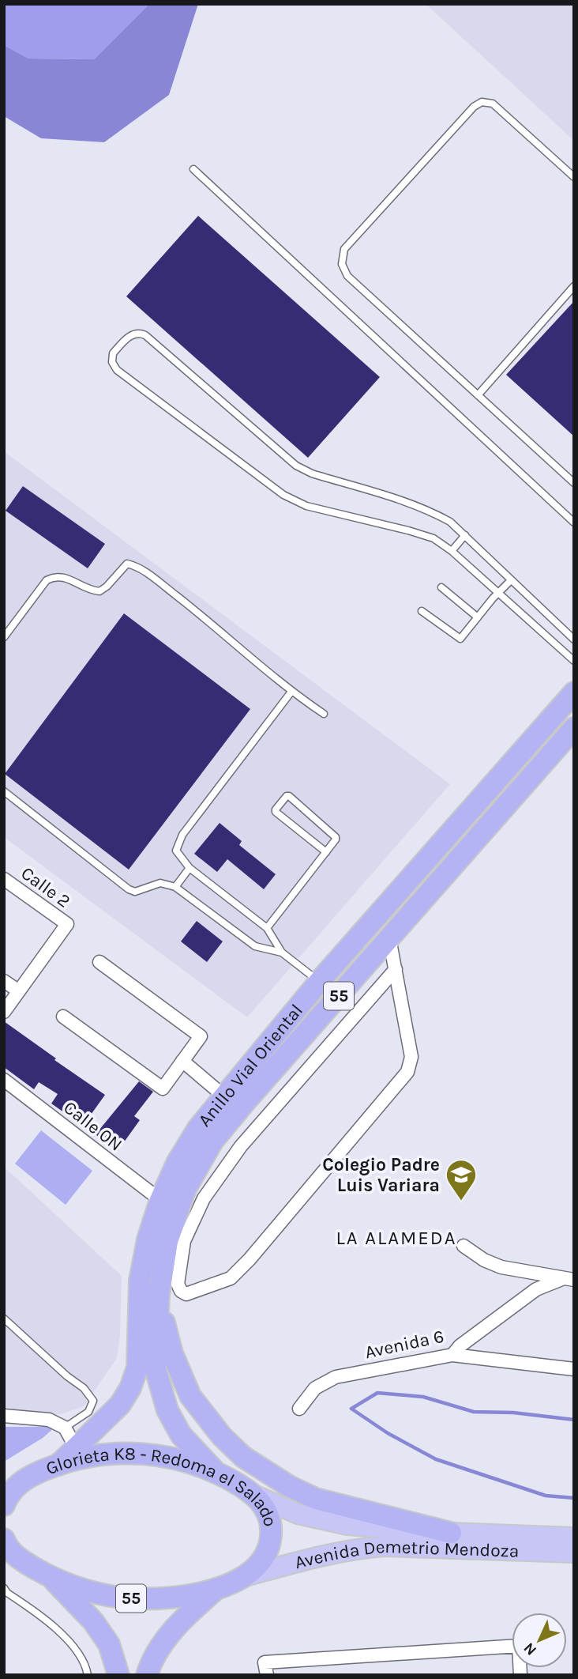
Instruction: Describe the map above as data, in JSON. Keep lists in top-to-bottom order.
{
  "streets": {
    "highway": ["55", "Anillo Vial Oriental", "Glorieta K8 - Redoma el Salado"],
    "main road": ["Avenida Demetrio Mendoza"],
    "street": ["Calle 2", "Calle 0N", "Avenida 6"]
  },
  "crossings": [
    ["55", "Glorieta K8 - Redoma el Salado"],
    ["Anillo Vial Oriental", "Calle 0N"],
    ["Anillo Vial Oriental", "Glorieta K8 - Redoma el Salado"],
    ["Glorieta K8 - Redoma el Salado", "Avenida Demetrio Mendoza"]
  ],
  "districts": ["LA ALAMEDA"],
  "places": {
    "school or university": ["Colegio Padre Luis Variara"]
  },
  "north": "bottom left"
}
